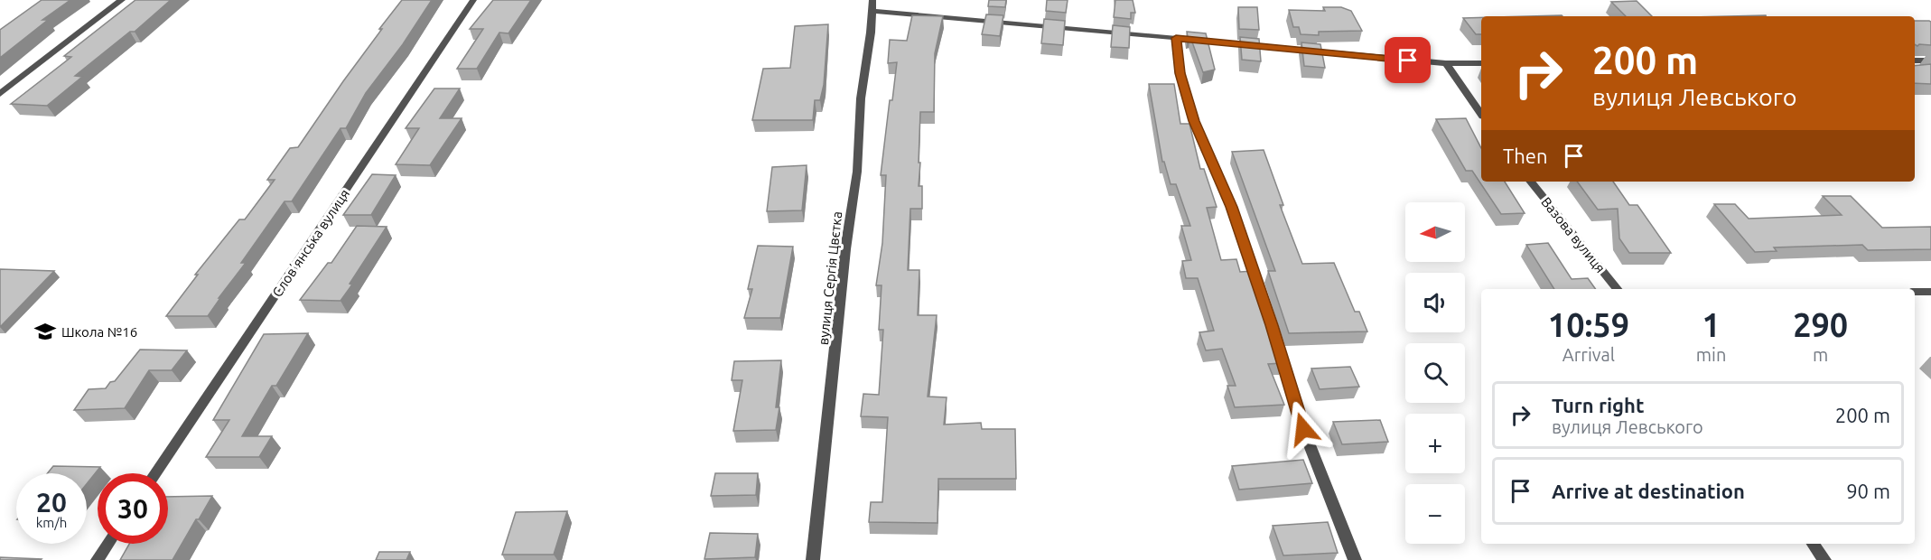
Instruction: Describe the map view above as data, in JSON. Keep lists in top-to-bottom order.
{
  "streets": {
    "street": ["Вазова вулиця", "Словʼянська вулиця", "вулиця Сергія Цвєтка"]
  },
  "places": {
    "school or university": ["Школа №16"]
  },
  "north": "left",
  "page": {
    "turn": ["200 m", "вулиця Левського"],
    "then": "Then",
    "map_buttons": ["+", "−"],
    "eta": [
      "10:59",
      "Arrival",
      "1",
      "min",
      "290",
      "m"
    ],
    "list": [
      {
        "name": "Turn right",
        "note": "вулиця Левського",
        "value": "200 m"
      },
      {
        "name": "Arrive at destination",
        "value": "90 m"
      }
    ],
    "speed": "20 km/h",
    "limit": "30"
  }
}
